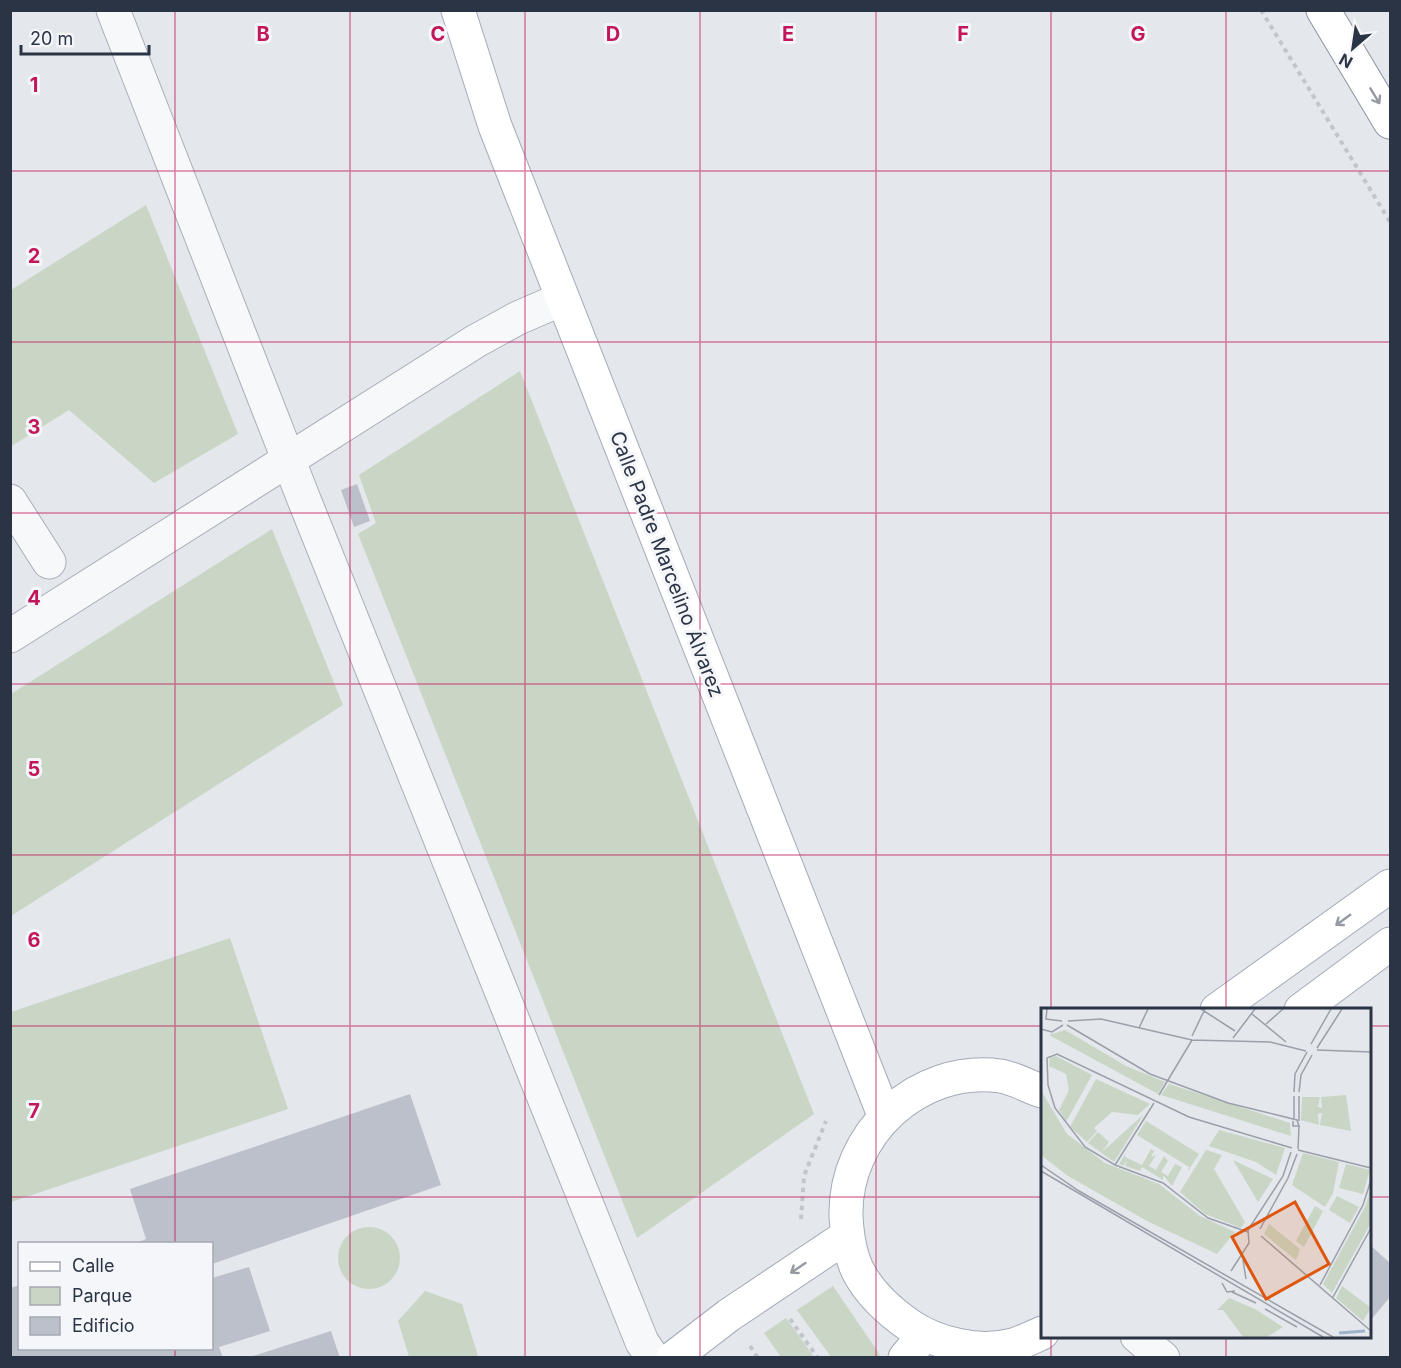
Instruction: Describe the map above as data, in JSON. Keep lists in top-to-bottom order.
{
  "streets": {
    "main road": ["Calle Padre Marcelino Álvarez"]
  },
  "legend": ["Calle", "Parque", "Edificio"],
  "scale_bar": "20 m",
  "north": "bottom left",
  "grid": {
    "columns": [
      "B",
      "C",
      "D",
      "E",
      "F",
      "G"
    ],
    "rows": [
      "1",
      "2",
      "3",
      "4",
      "5",
      "6",
      "7"
    ]
  }
}
